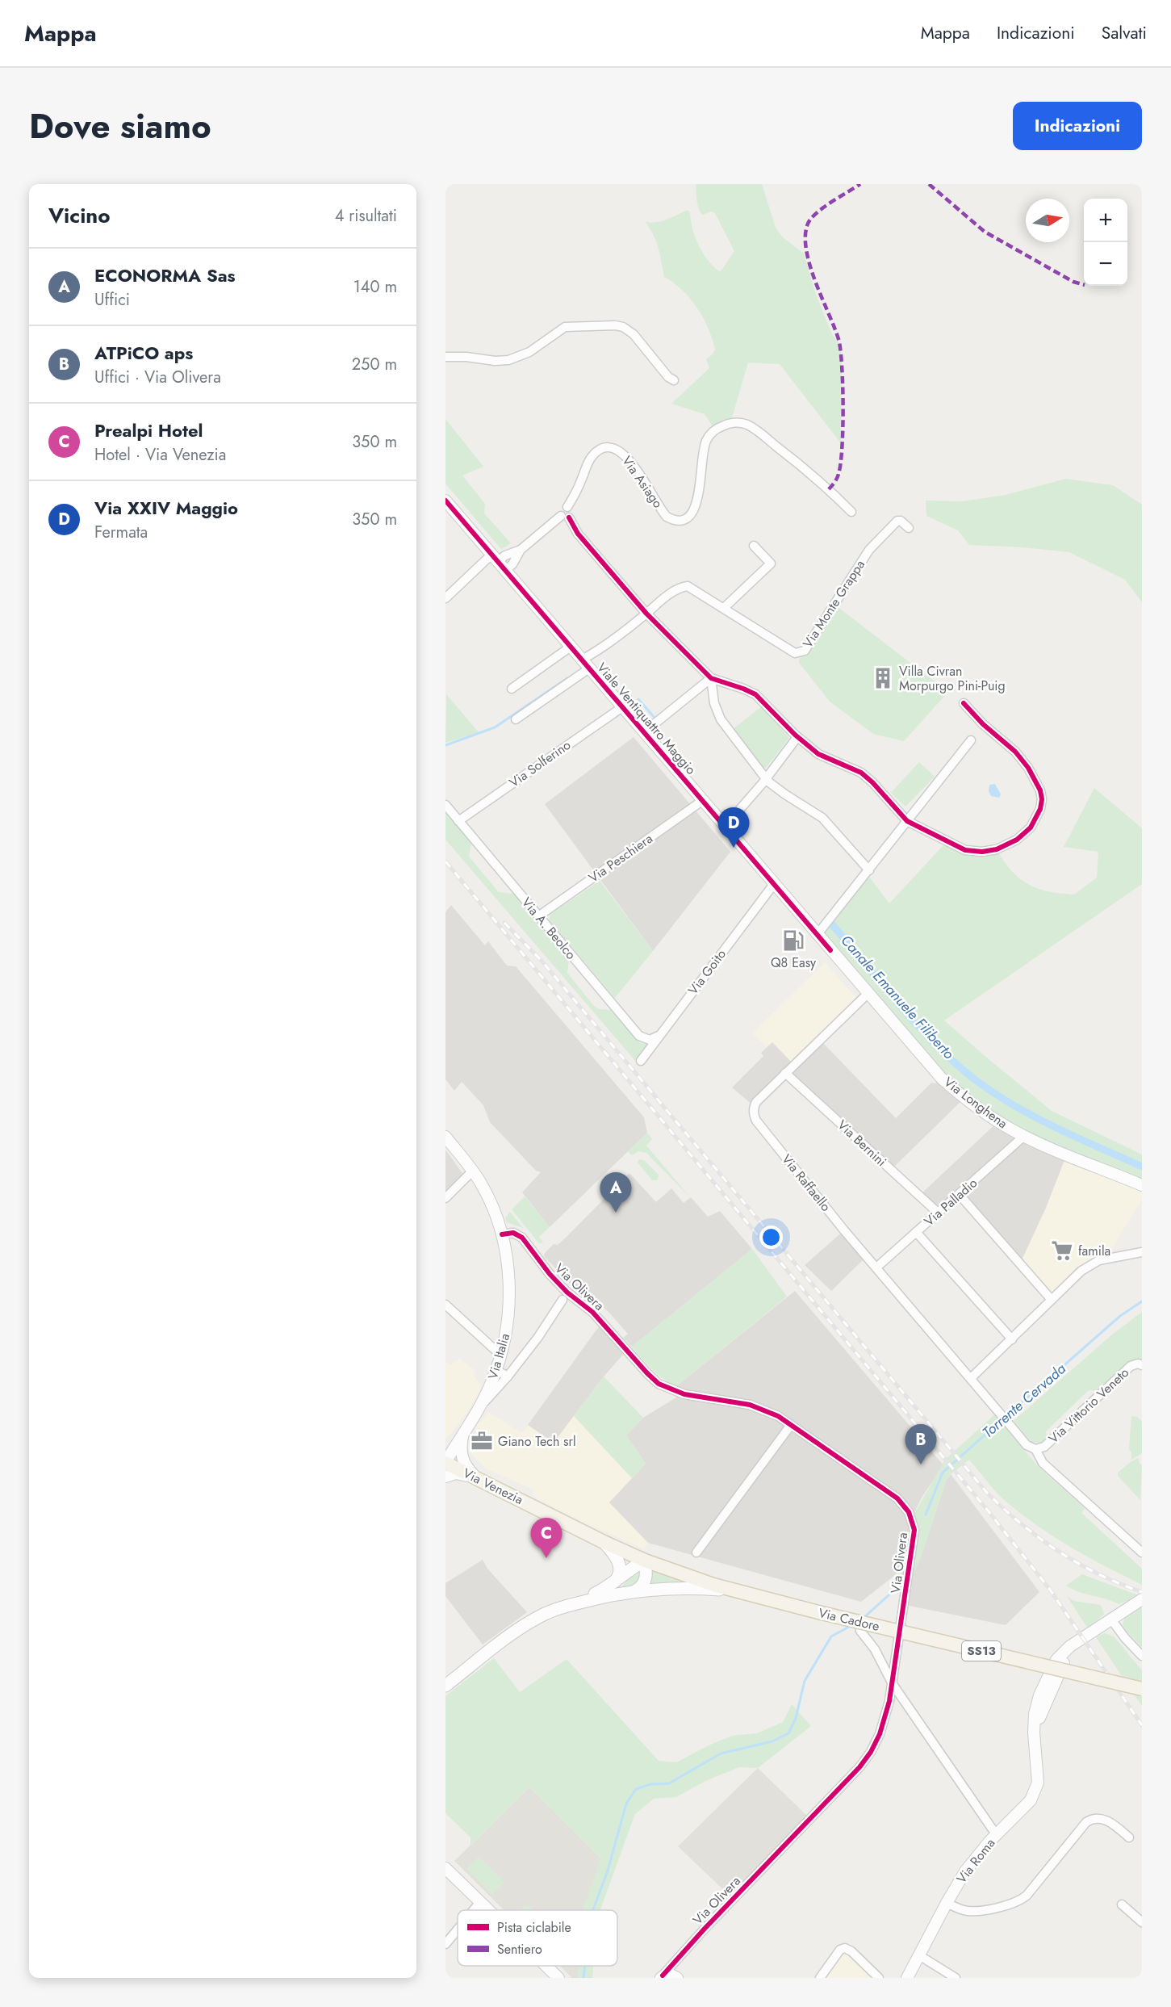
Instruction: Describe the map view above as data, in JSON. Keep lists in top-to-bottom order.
{
  "streets": {
    "main road": ["Via Venezia", "Via Cadore", "SS13"],
    "street": [
      "Via Asiago",
      "Via Monte Grappa",
      "Viale Ventiquattro Maggio",
      "Via Solferino",
      "Via Peschiera",
      "Via A. Beolco",
      "Via Goito",
      "Via Longhena",
      "Via Bernini",
      "Via Raffaello",
      "Via Palladio",
      "Via Olivera",
      "Via Italia",
      "Via Vittorio Veneto",
      "Via Roma"
    ]
  },
  "crossings": [
    ["Via Monte Grappa", "Viale Ventiquattro Maggio"],
    ["Viale Ventiquattro Maggio", "Via Solferino"],
    ["Viale Ventiquattro Maggio", "Via Peschiera"],
    ["Viale Ventiquattro Maggio", "Via Goito"],
    ["Viale Ventiquattro Maggio", "Via Longhena"],
    ["Via Solferino", "Via A. Beolco"],
    ["Via Peschiera", "Via A. Beolco"],
    ["Via A. Beolco", "Via Goito"],
    ["Via Longhena", "Via Raffaello"],
    ["Via Longhena", "Via Palladio"],
    ["Via Bernini", "Via Raffaello"],
    ["Via Bernini", "Via Palladio"],
    ["Via Raffaello", "Via Palladio"],
    ["Via Raffaello", "Via Vittorio Veneto"],
    ["Via Olivera", "Via Italia"],
    ["Via Italia", "Via Venezia"],
    ["Via Venezia", "Via Cadore"]
  ],
  "water": ["Canale Emanuele Filiberto", "Torrente Cervada"],
  "places": {
    "building": ["Villa Civran Morpurgo Pini-Puig"],
    "fuel station": ["Q8 Easy"],
    "supermarket": ["famila"],
    "office": ["Giano Tech srl"]
  },
  "legend": ["Pista ciclabile", "Sentiero"],
  "north": "right",
  "page": {
    "header": "Mappa",
    "nav": ["Mappa", "Indicazioni", "Salvati"],
    "title": "Dove siamo",
    "buttons": "Indicazioni",
    "heading": ["Vicino", "4 risultati"],
    "map_buttons": ["+", "−"],
    "list": [
      {
        "mark": "A",
        "name": "ECONORMA Sas",
        "note": "Uffici",
        "value": "140 m"
      },
      {
        "mark": "B",
        "name": "ATPiCO aps",
        "note": "Uffici · Via Olivera",
        "value": "250 m"
      },
      {
        "mark": "C",
        "name": "Prealpi Hotel",
        "note": "Hotel · Via Venezia",
        "value": "350 m"
      },
      {
        "mark": "D",
        "name": "Via XXIV Maggio",
        "note": "Fermata",
        "value": "350 m"
      }
    ],
    "pins": [
      "D",
      "A",
      "B",
      "C"
    ]
  }
}
